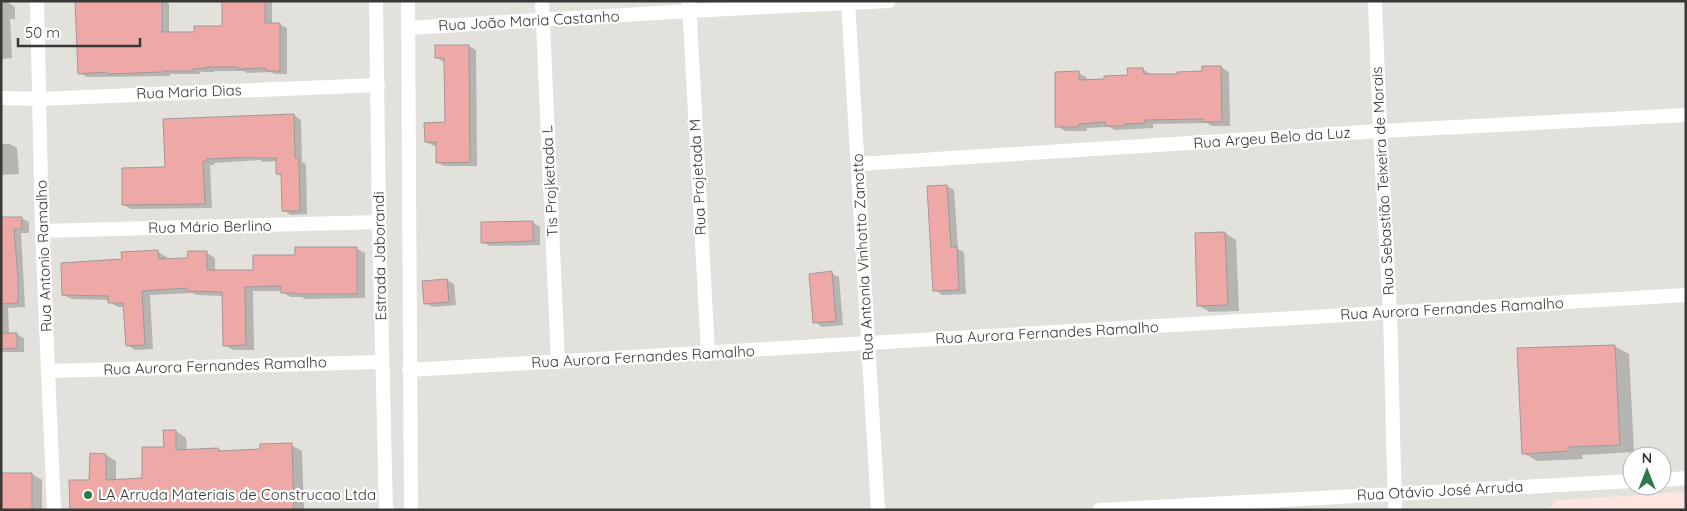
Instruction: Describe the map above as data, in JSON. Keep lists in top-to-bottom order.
{
  "streets": {
    "street": [
      "Rua João Maria Castanho",
      "Rua Maria Dias",
      "Rua Argeu Belo da Luz",
      "Rua Projetada M",
      "Tis Projketada L",
      "Rua Sebastião Teixeira de Morais",
      "Rua Mário Berlino",
      "Rua Antonio Ramalho",
      "Estrada Jaborandi",
      "Rua Antonia Vinhotto Zanotto",
      "Rua Aurora Fernandes Ramalho",
      "Rua Otávio José Arruda"
    ]
  },
  "crossings": [
    ["Rua João Maria Castanho", "Rua Projetada M"],
    ["Rua João Maria Castanho", "Tis Projketada L"],
    ["Rua João Maria Castanho", "Rua Antonia Vinhotto Zanotto"],
    ["Rua Maria Dias", "Rua Antonio Ramalho"],
    ["Rua Maria Dias", "Estrada Jaborandi"],
    ["Rua Argeu Belo da Luz", "Rua Sebastião Teixeira de Morais"],
    ["Rua Argeu Belo da Luz", "Rua Antonia Vinhotto Zanotto"],
    ["Rua Projetada M", "Rua Aurora Fernandes Ramalho"],
    ["Tis Projketada L", "Rua Aurora Fernandes Ramalho"],
    ["Rua Sebastião Teixeira de Morais", "Rua Aurora Fernandes Ramalho"],
    ["Rua Sebastião Teixeira de Morais", "Rua Otávio José Arruda"],
    ["Rua Mário Berlino", "Rua Antonio Ramalho"],
    ["Rua Mário Berlino", "Estrada Jaborandi"],
    ["Rua Antonio Ramalho", "Rua Aurora Fernandes Ramalho"],
    ["Estrada Jaborandi", "Rua Aurora Fernandes Ramalho"],
    ["Rua Antonia Vinhotto Zanotto", "Rua Aurora Fernandes Ramalho"]
  ],
  "places": ["LA Arruda Materiais de Construcao Ltda"],
  "scale_bar": "50 m",
  "north": "top"
}
